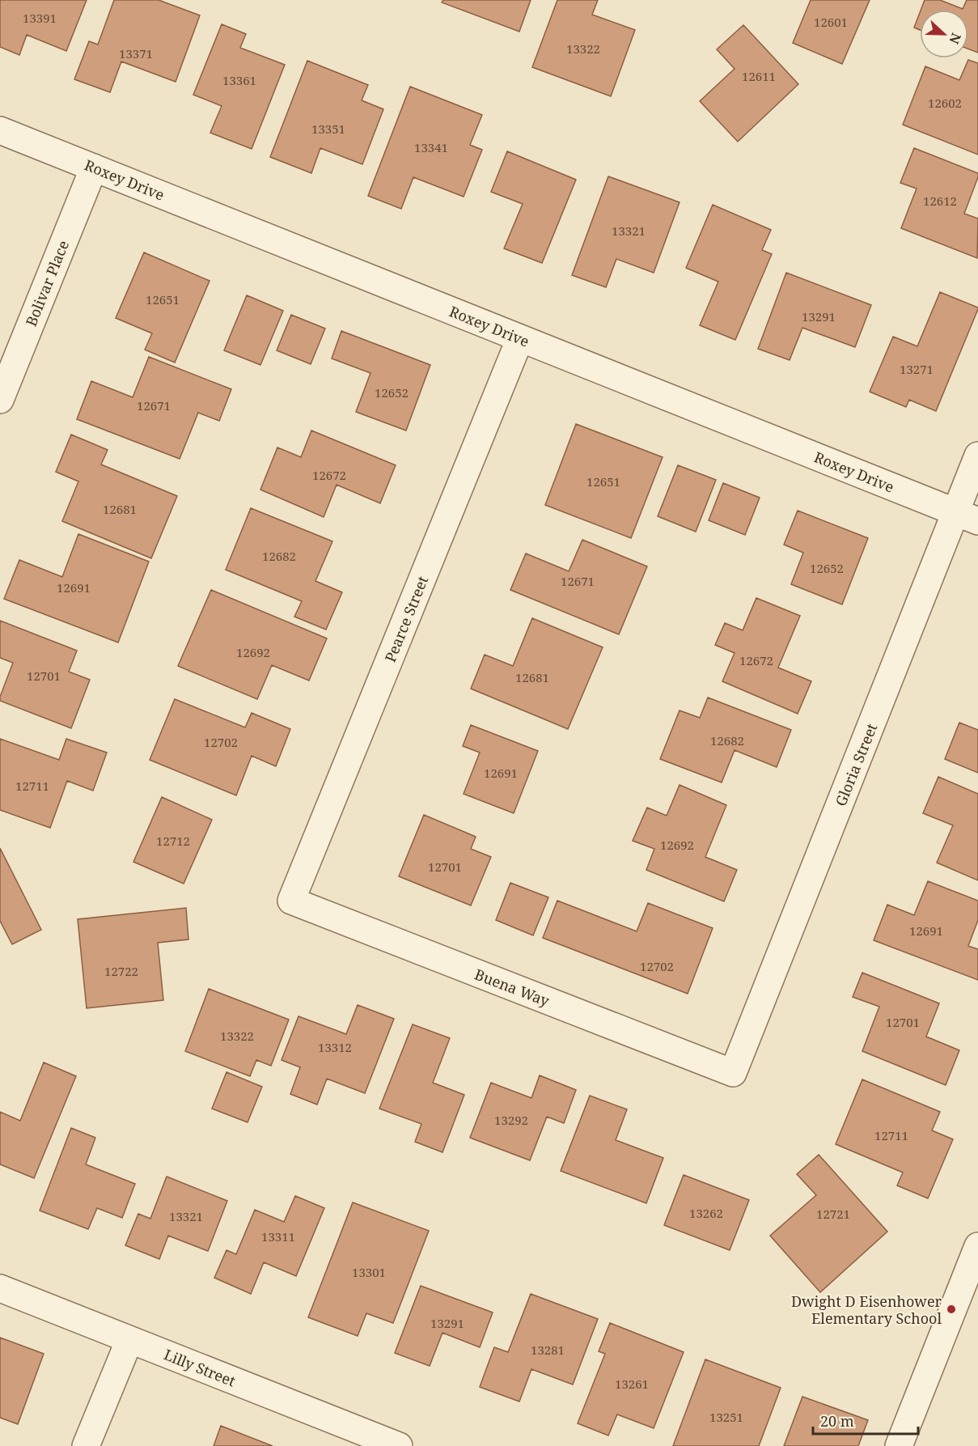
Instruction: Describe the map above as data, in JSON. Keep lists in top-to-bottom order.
{
  "streets": {
    "street": [
      "Roxey Drive",
      "Bolivar Place",
      "Pearce Street",
      "Gloria Street",
      "Buena Way",
      "Lilly Street"
    ]
  },
  "crossings": [
    ["Roxey Drive", "Bolivar Place"],
    ["Roxey Drive", "Pearce Street"],
    ["Roxey Drive", "Gloria Street"],
    ["Pearce Street", "Buena Way"],
    ["Gloria Street", "Buena Way"]
  ],
  "places": ["Dwight D Eisenhower Elementary School"],
  "house_numbers": [
    "13391",
    "12601",
    "13322",
    "13371",
    "12611",
    "13361",
    "12602",
    "13351",
    "13341",
    "12612",
    "13321",
    "12651",
    "13291",
    "13271",
    "12652",
    "12671",
    "12672",
    "12651",
    "12681",
    "12682",
    "12652",
    "12671",
    "12691",
    "12692",
    "12672",
    "12701",
    "12681",
    "12682",
    "12702",
    "12691",
    "12711",
    "12712",
    "12692",
    "12701",
    "12691",
    "12702",
    "12722",
    "12701",
    "13322",
    "13312",
    "13292",
    "12711",
    "13262",
    "12721",
    "13321",
    "13311",
    "13301",
    "13291",
    "13281",
    "13261",
    "13251"
  ],
  "scale_bar": "20 m",
  "north": "right"
}
